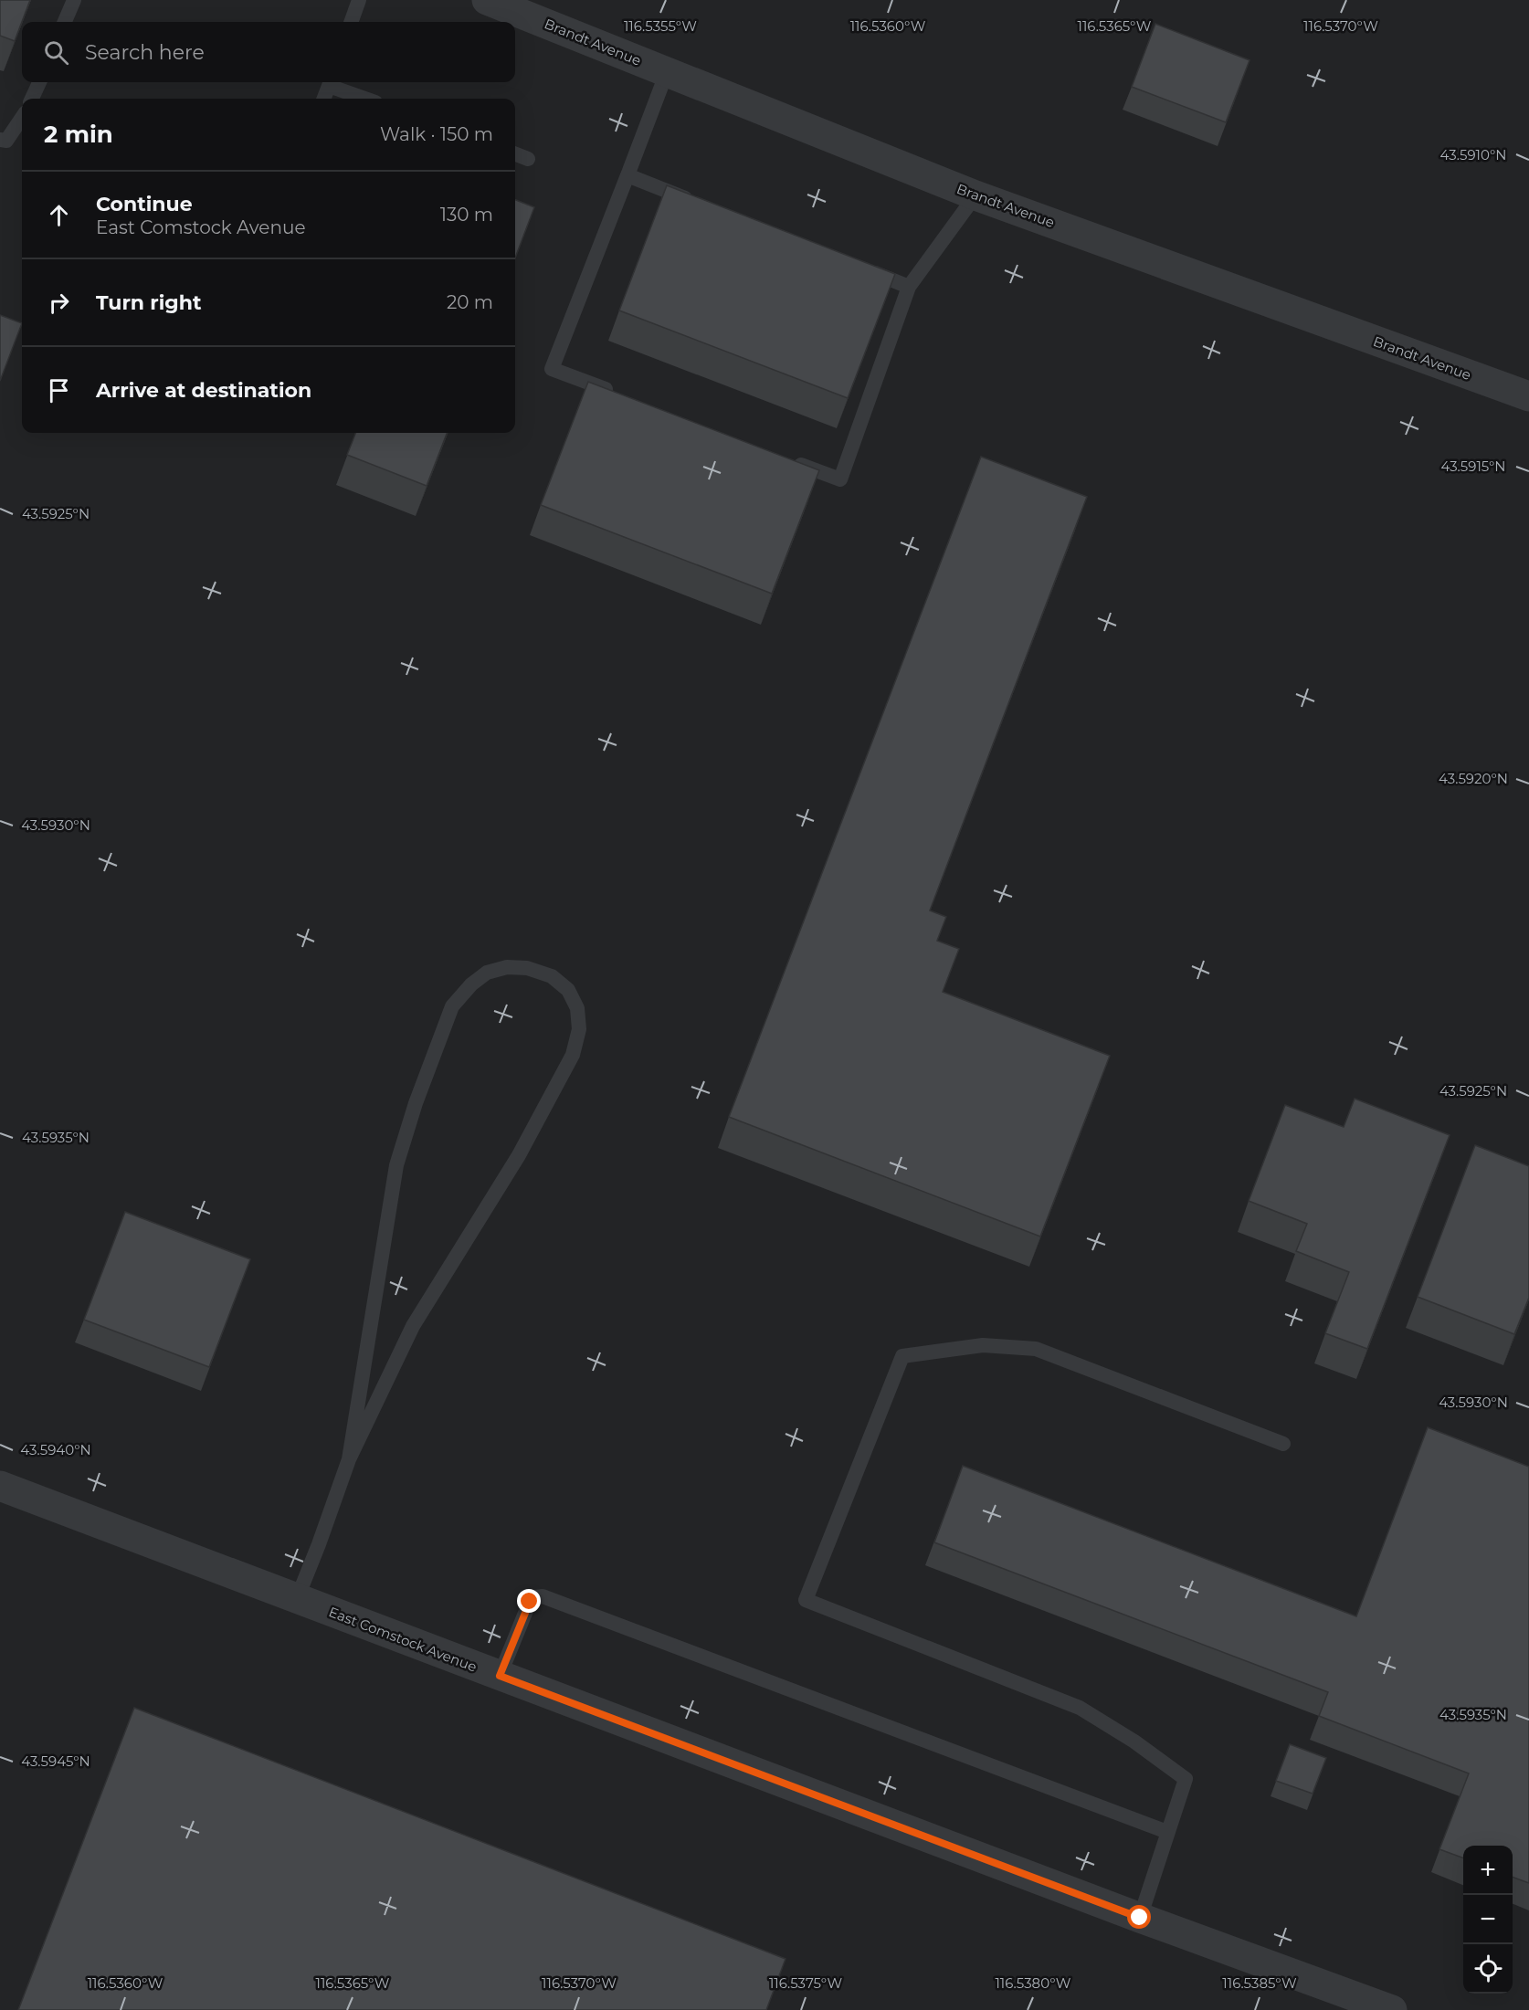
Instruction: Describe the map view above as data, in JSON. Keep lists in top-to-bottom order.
{
  "streets": {
    "street": ["Brandt Avenue", "East Comstock Avenue"]
  },
  "page": {
    "search": "Search here",
    "heading": ["2 min", "Walk · 150 m"],
    "list": [
      ["Continue", "East Comstock Avenue", "130 m"],
      ["Turn right", "20 m"],
      "Arrive at destination"
    ],
    "map_buttons": ["+", "−"]
  },
  "coordinates": [
    "116.5365°W",
    "116.5355°W",
    "116.5360°W",
    "116.5370°W",
    "43.5910°N",
    "43.5915°N",
    "43.5925°N",
    "43.5920°N",
    "43.5930°N",
    "43.5935°N",
    "43.5940°N",
    "43.5945°N",
    "116.5375°W",
    "116.5380°W",
    "116.5385°W"
  ]
}
